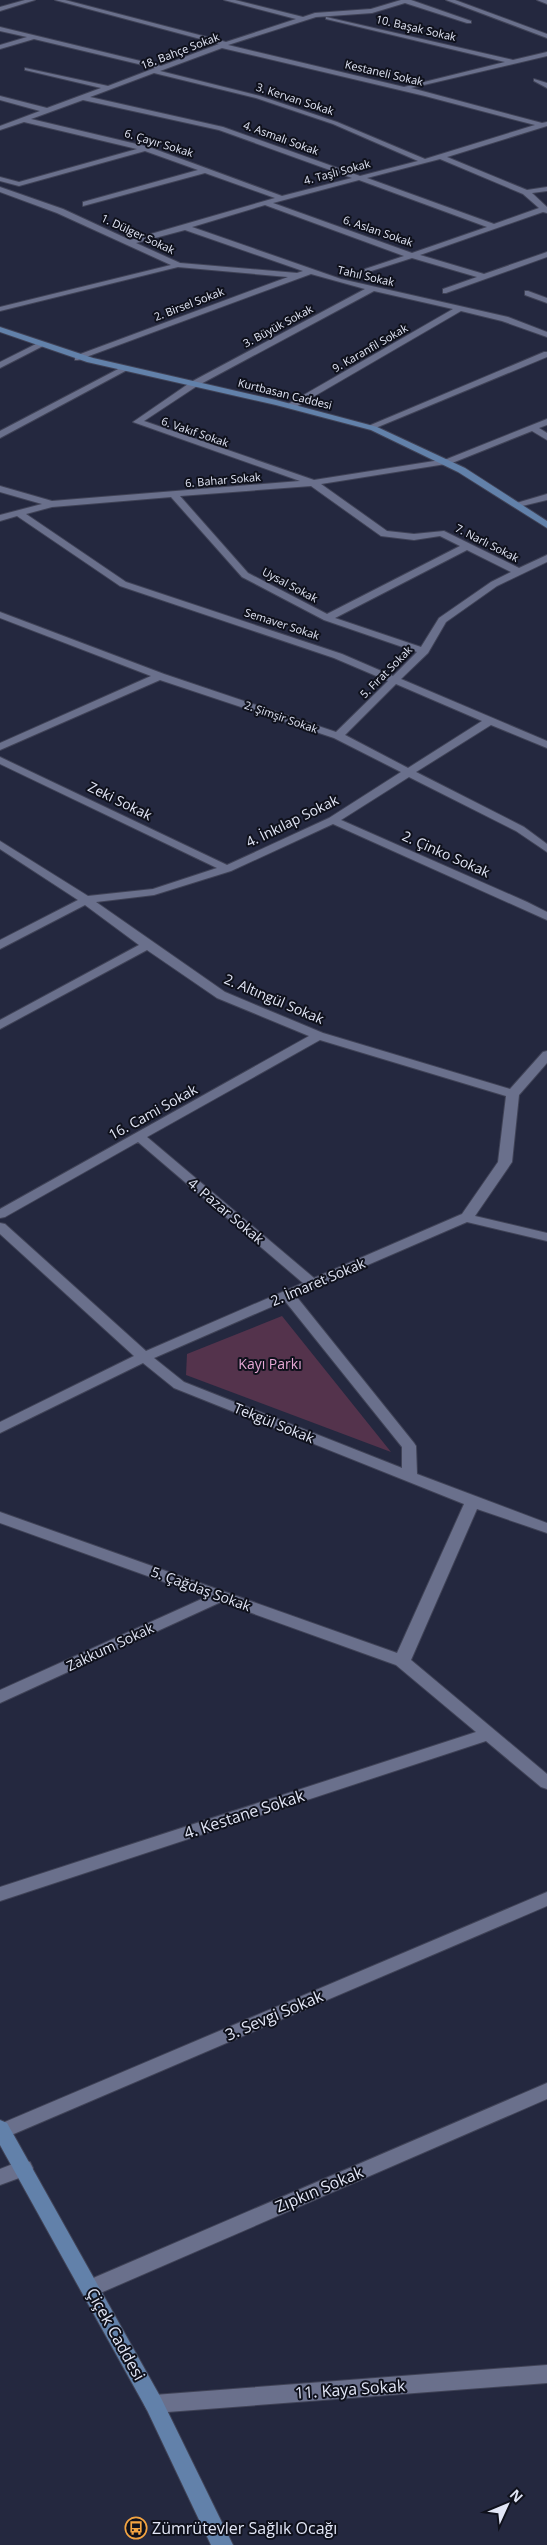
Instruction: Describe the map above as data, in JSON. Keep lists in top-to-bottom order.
{
  "streets": {
    "main road": ["Kurtbasan Caddesi", "Çiçek Caddesi"],
    "street": [
      "10. Başak Sokak",
      "18. Bahçe Sokak",
      "Kestaneli Sokak",
      "3. Kervan Sokak",
      "4. Asmalı Sokak",
      "6. Çayır Sokak",
      "4. Taşlı Sokak",
      "6. Aslan Sokak",
      "1. Dülger Sokak",
      "Tahıl Sokak",
      "2. Birsel Sokak",
      "3. Büyük Sokak",
      "9. Karanfil Sokak",
      "6. Vakıf Sokak",
      "6. Bahar Sokak",
      "7. Narlı Sokak",
      "Uysal Sokak",
      "Semaver Sokak",
      "5. Fırat Sokak",
      "2. Şimşir Sokak",
      "Zeki Sokak",
      "4. İnkılap Sokak",
      "2. Çinko Sokak",
      "2. Altıngül Sokak",
      "16. Cami Sokak",
      "4. Pazar Sokak",
      "2. İmaret Sokak",
      "Tekgül Sokak",
      "5. Çağdaş Sokak",
      "Zakkum Sokak",
      "4. Kestane Sokak",
      "3. Sevgi Sokak",
      "Zıpkın Sokak",
      "11. Kaya Sokak"
    ]
  },
  "crossings": [
    ["10. Başak Sokak", "18. Bahçe Sokak"],
    ["18. Bahçe Sokak", "Kestaneli Sokak"],
    ["18. Bahçe Sokak", "3. Kervan Sokak"],
    ["18. Bahçe Sokak", "4. Asmalı Sokak"],
    ["18. Bahçe Sokak", "6. Çayır Sokak"],
    ["Kestaneli Sokak", "4. Taşlı Sokak"],
    ["3. Kervan Sokak", "4. Taşlı Sokak"],
    ["4. Asmalı Sokak", "4. Taşlı Sokak"],
    ["6. Çayır Sokak", "4. Taşlı Sokak"],
    ["4. Taşlı Sokak", "6. Aslan Sokak"],
    ["4. Taşlı Sokak", "1. Dülger Sokak"],
    ["4. Taşlı Sokak", "Tahıl Sokak"],
    ["Tahıl Sokak", "2. Birsel Sokak"],
    ["Tahıl Sokak", "3. Büyük Sokak"],
    ["Tahıl Sokak", "9. Karanfil Sokak"],
    ["2. Birsel Sokak", "Kurtbasan Caddesi"],
    ["3. Büyük Sokak", "Kurtbasan Caddesi"],
    ["3. Büyük Sokak", "6. Vakıf Sokak"],
    ["9. Karanfil Sokak", "Kurtbasan Caddesi"],
    ["Kurtbasan Caddesi", "6. Vakıf Sokak"],
    ["Kurtbasan Caddesi", "6. Bahar Sokak"],
    ["6. Vakıf Sokak", "6. Bahar Sokak"],
    ["6. Vakıf Sokak", "7. Narlı Sokak"],
    ["6. Bahar Sokak", "7. Narlı Sokak"],
    ["6. Bahar Sokak", "Uysal Sokak"],
    ["6. Bahar Sokak", "Semaver Sokak"],
    ["7. Narlı Sokak", "5. Fırat Sokak"],
    ["Uysal Sokak", "5. Fırat Sokak"],
    ["Semaver Sokak", "5. Fırat Sokak"],
    ["Semaver Sokak", "4. İnkılap Sokak"],
    ["5. Fırat Sokak", "2. Şimşir Sokak"],
    ["2. Şimşir Sokak", "4. İnkılap Sokak"],
    ["Zeki Sokak", "4. İnkılap Sokak"],
    ["4. İnkılap Sokak", "2. Çinko Sokak"],
    ["4. İnkılap Sokak", "2. Altıngül Sokak"],
    ["2. Altıngül Sokak", "16. Cami Sokak"],
    ["16. Cami Sokak", "4. Pazar Sokak"],
    ["4. Pazar Sokak", "2. İmaret Sokak"],
    ["2. İmaret Sokak", "Tekgül Sokak"],
    ["5. Çağdaş Sokak", "Zakkum Sokak"],
    ["5. Çağdaş Sokak", "4. Kestane Sokak"],
    ["3. Sevgi Sokak", "Çiçek Caddesi"],
    ["Zıpkın Sokak", "Çiçek Caddesi"],
    ["Çiçek Caddesi", "11. Kaya Sokak"]
  ],
  "parks": ["Kayı Parkı"],
  "places": {
    "bus stop": ["Zümrütevler Sağlık Ocağı"]
  },
  "north": "top right"
}
